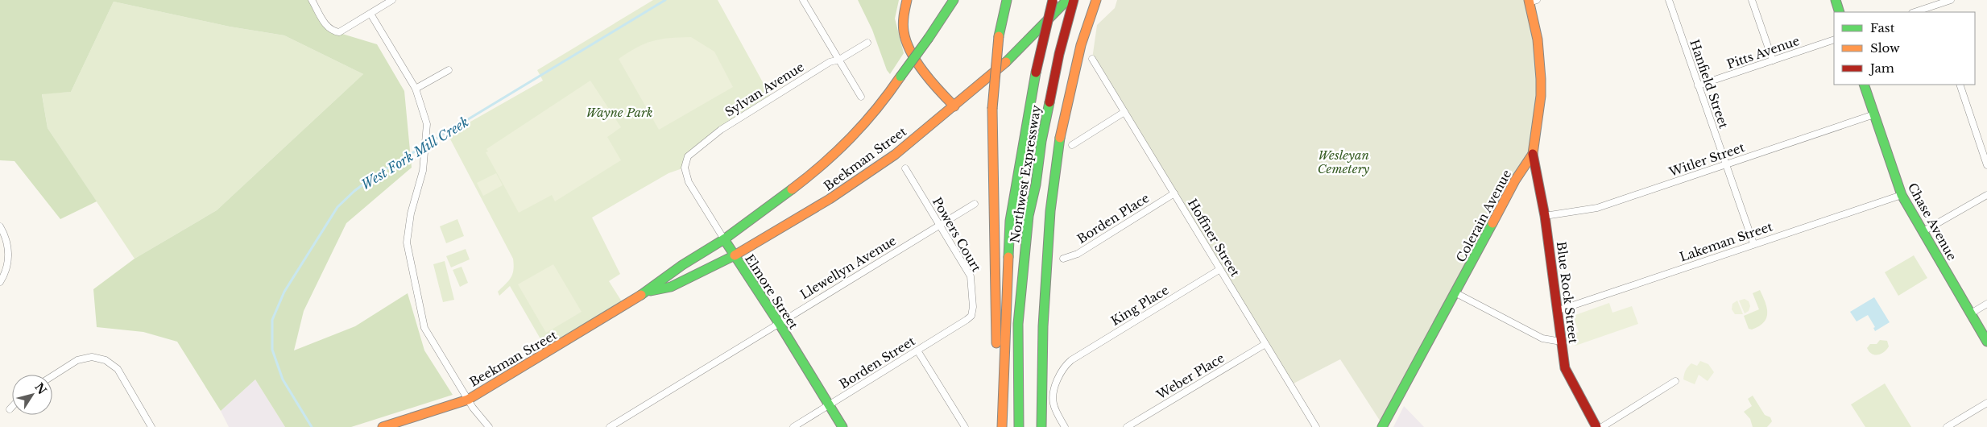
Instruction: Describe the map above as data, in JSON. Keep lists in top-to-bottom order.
{
  "streets": {
    "main road": [
      "Beekman Street",
      "Northwest Expressway",
      "Colerain Avenue",
      "Chase Avenue",
      "Elmore Street",
      "Blue Rock Street"
    ],
    "street": [
      "Pitts Avenue",
      "Hanfield Street",
      "Sylvan Avenue",
      "Witler Street",
      "Borden Place",
      "Powers Court",
      "Hoffner Street",
      "Lakeman Street",
      "Llewellyn Avenue",
      "King Place",
      "Borden Street",
      "Weber Place"
    ]
  },
  "crossings": [
    ["Pitts Avenue", "Hanfield Street"],
    ["Hanfield Street", "Witler Street"],
    ["Hanfield Street", "Lakeman Street"],
    ["Sylvan Avenue", "Elmore Street"],
    ["Beekman Street", "Elmore Street"],
    ["Witler Street", "Chase Avenue"],
    ["Witler Street", "Blue Rock Street"],
    ["Colerain Avenue", "Blue Rock Street"],
    ["Borden Place", "Hoffner Street"],
    ["Chase Avenue", "Lakeman Street"],
    ["Powers Court", "Llewellyn Avenue"],
    ["Powers Court", "Borden Street"],
    ["Hoffner Street", "King Place"],
    ["Hoffner Street", "Weber Place"],
    ["Lakeman Street", "Blue Rock Street"],
    ["Llewellyn Avenue", "Elmore Street"],
    ["Elmore Street", "Borden Street"]
  ],
  "water": ["West Fork Mill Creek"],
  "parks": ["Wayne Park", "Wesleyan Cemetery"],
  "legend": ["Fast", "Slow", "Jam"],
  "north": "top right"
}
